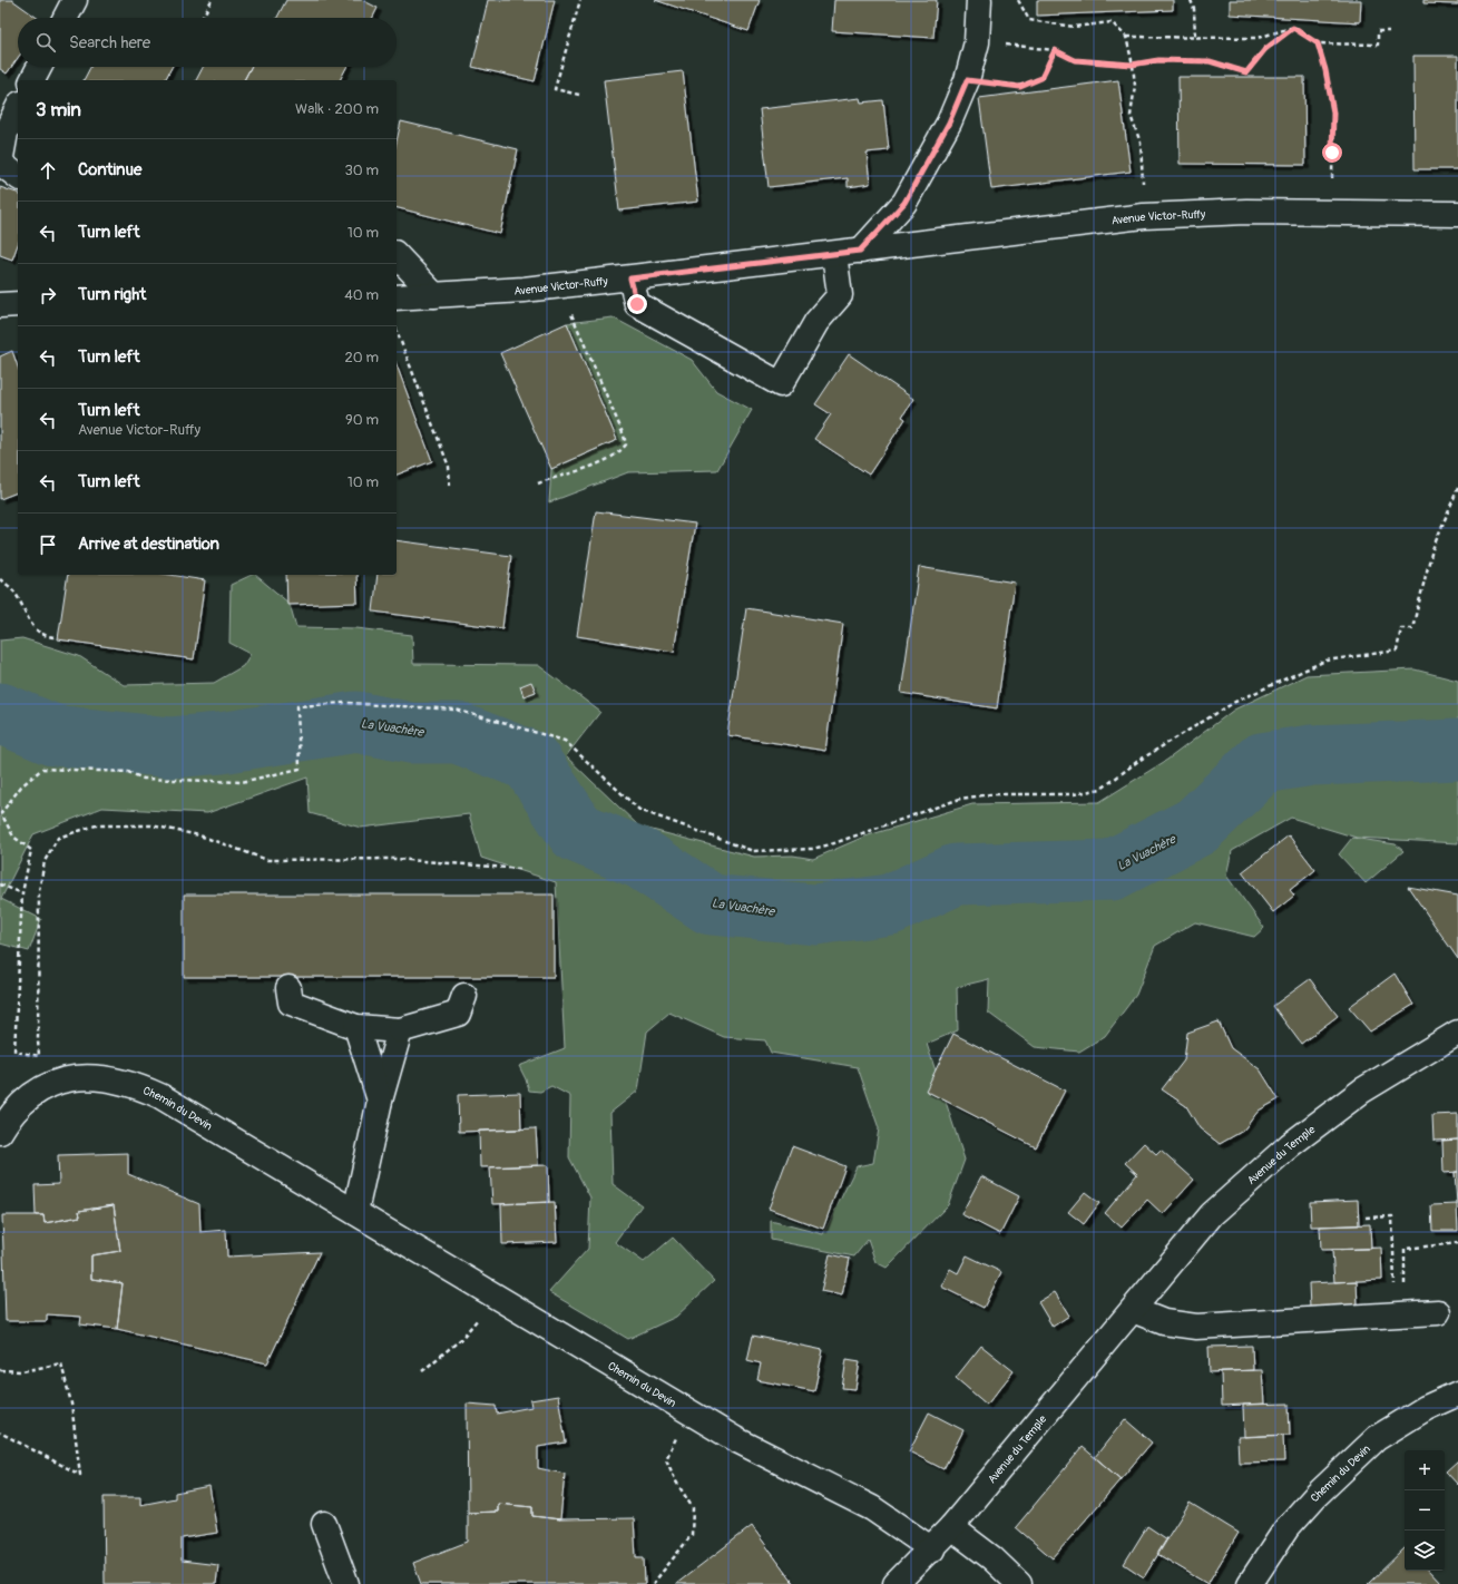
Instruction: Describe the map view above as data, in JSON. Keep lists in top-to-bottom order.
{
  "streets": {
    "street": ["Avenue Victor-Ruffy", "Chemin du Devin", "Avenue du Temple"]
  },
  "crossings": [
    ["Chemin du Devin", "Avenue du Temple"]
  ],
  "water": ["La Vuachère"],
  "page": {
    "search": "Search here",
    "heading": ["3 min", "Walk · 200 m"],
    "list": [
      ["Continue", "30 m"],
      ["Turn left", "10 m"],
      ["Turn right", "40 m"],
      ["Turn left", "20 m"],
      ["Turn left", "Avenue Victor-Ruffy", "90 m"],
      ["Turn left", "10 m"],
      "Arrive at destination"
    ],
    "map_buttons": ["+", "−"]
  }
}
